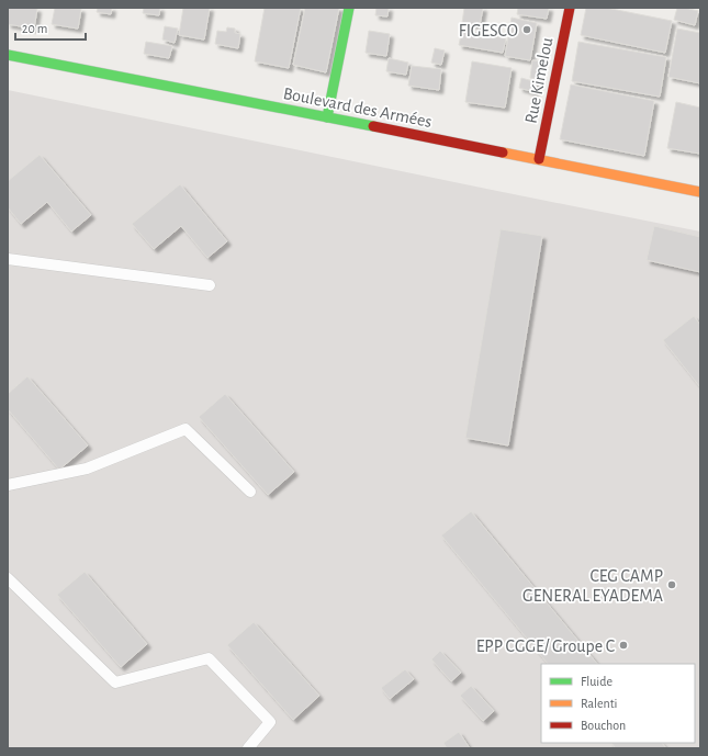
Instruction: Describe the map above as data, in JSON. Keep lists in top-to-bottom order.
{
  "streets": {
    "street": ["Rue Kimelou", "Boulevard des Armées"]
  },
  "crossings": [
    ["Rue Kimelou", "Boulevard des Armées"]
  ],
  "places": ["FIGESCO", "CEG CAMP GENERAL EYADEMA", "EPP CGGE/ Groupe C"],
  "legend": ["Fluide", "Ralenti", "Bouchon"],
  "scale_bar": "20 m"
}
